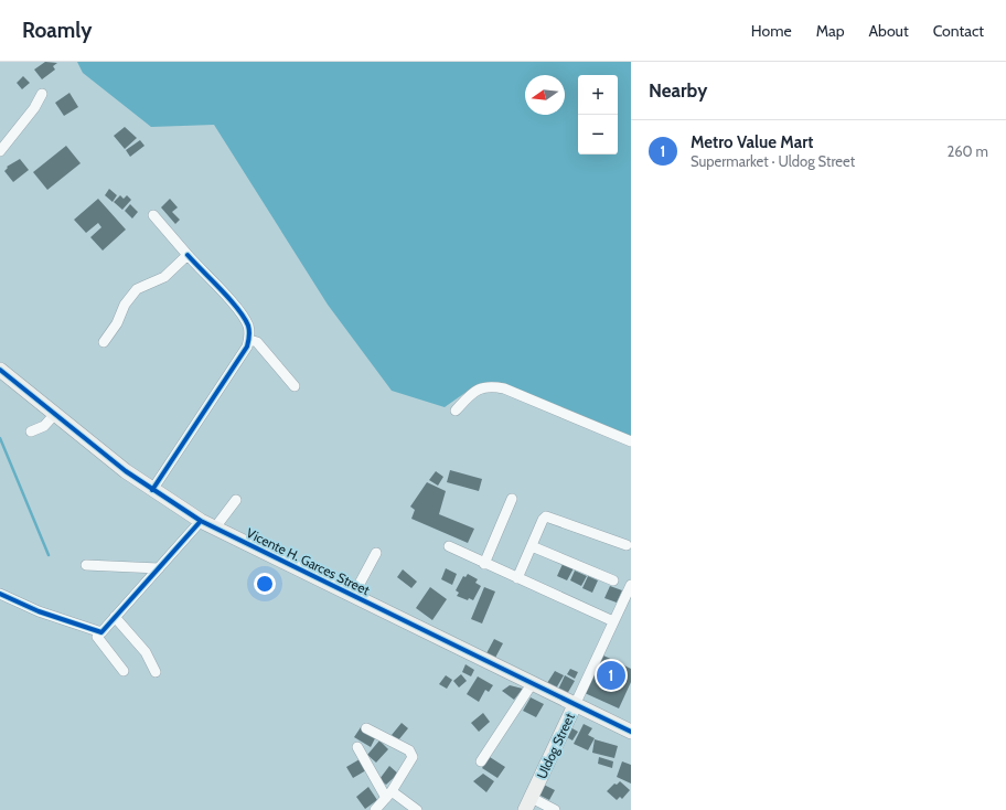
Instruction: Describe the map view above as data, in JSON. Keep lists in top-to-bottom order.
{
  "streets": {
    "street": ["Vicente H. Garces Street", "Uldog Street"]
  },
  "crossings": [
    ["Vicente H. Garces Street", "Uldog Street"]
  ],
  "north": "left",
  "page": {
    "header": "Roamly",
    "nav": [
      "Home",
      "Map",
      "About",
      "Contact"
    ],
    "heading": "Nearby",
    "map_buttons": ["+", "−"],
    "list": [
      {
        "mark": "1",
        "name": "Metro Value Mart",
        "note": "Supermarket · Uldog Street",
        "value": "260 m"
      }
    ],
    "pins": "1"
  }
}
